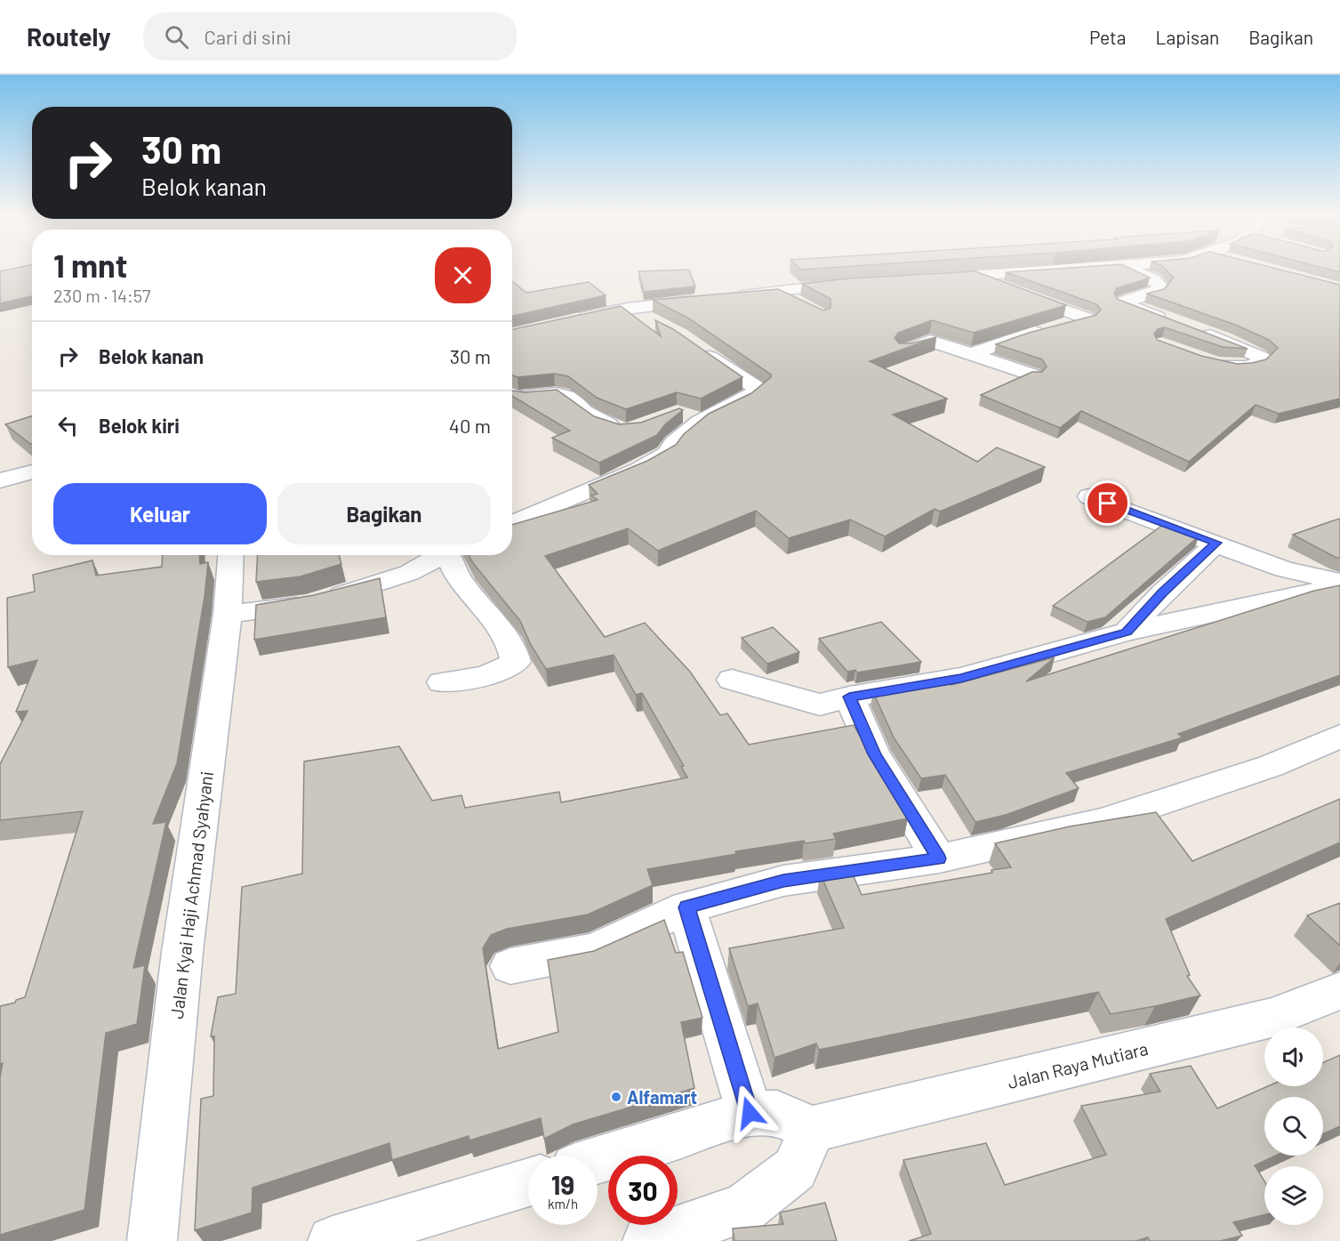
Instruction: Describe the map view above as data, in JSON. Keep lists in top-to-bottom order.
{
  "streets": {
    "street": ["Jalan Kyai Haji Achmad Syahyani", "Jalan Raya Mutiara"]
  },
  "places": ["Alfamart"],
  "page": {
    "header": "Routely",
    "search": "Cari di sini",
    "nav": ["Peta", "Lapisan", "Bagikan"],
    "turn": ["30 m", "Belok kanan"],
    "heading": ["1 mnt", "230 m · 14:57"],
    "list": [
      {
        "name": "Belok kanan",
        "value": "30 m"
      },
      {
        "name": "Belok kiri",
        "value": "40 m"
      }
    ],
    "buttons": ["Keluar", "Bagikan"],
    "speed": "19 km/h",
    "limit": "30"
  }
}
